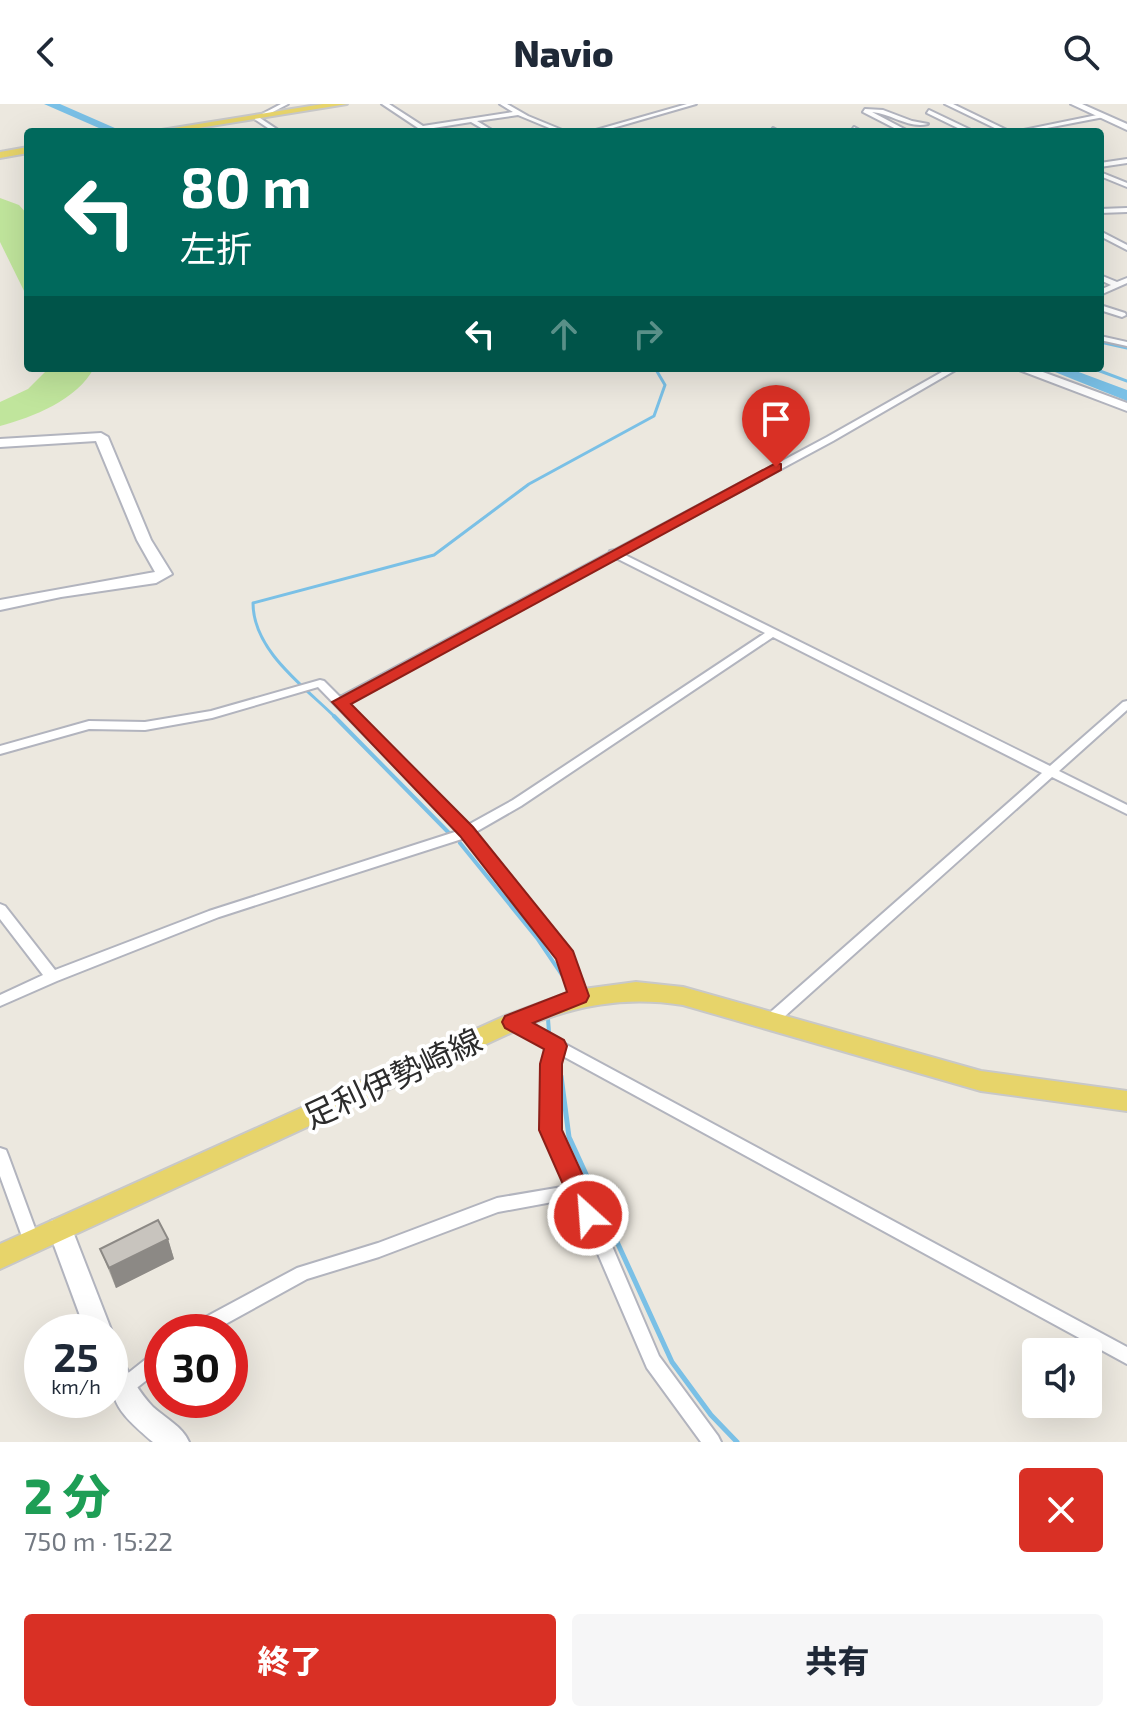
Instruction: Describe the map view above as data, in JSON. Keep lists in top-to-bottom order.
{
  "streets": {
    "main road": ["足利伊勢崎線"]
  },
  "page": {
    "header": "Navio",
    "turn": ["80 m", "左折"],
    "speed": "25 km/h",
    "limit": "30",
    "heading": ["2 分", "750 m · 15:22"],
    "buttons": ["終了", "共有"]
  }
}
